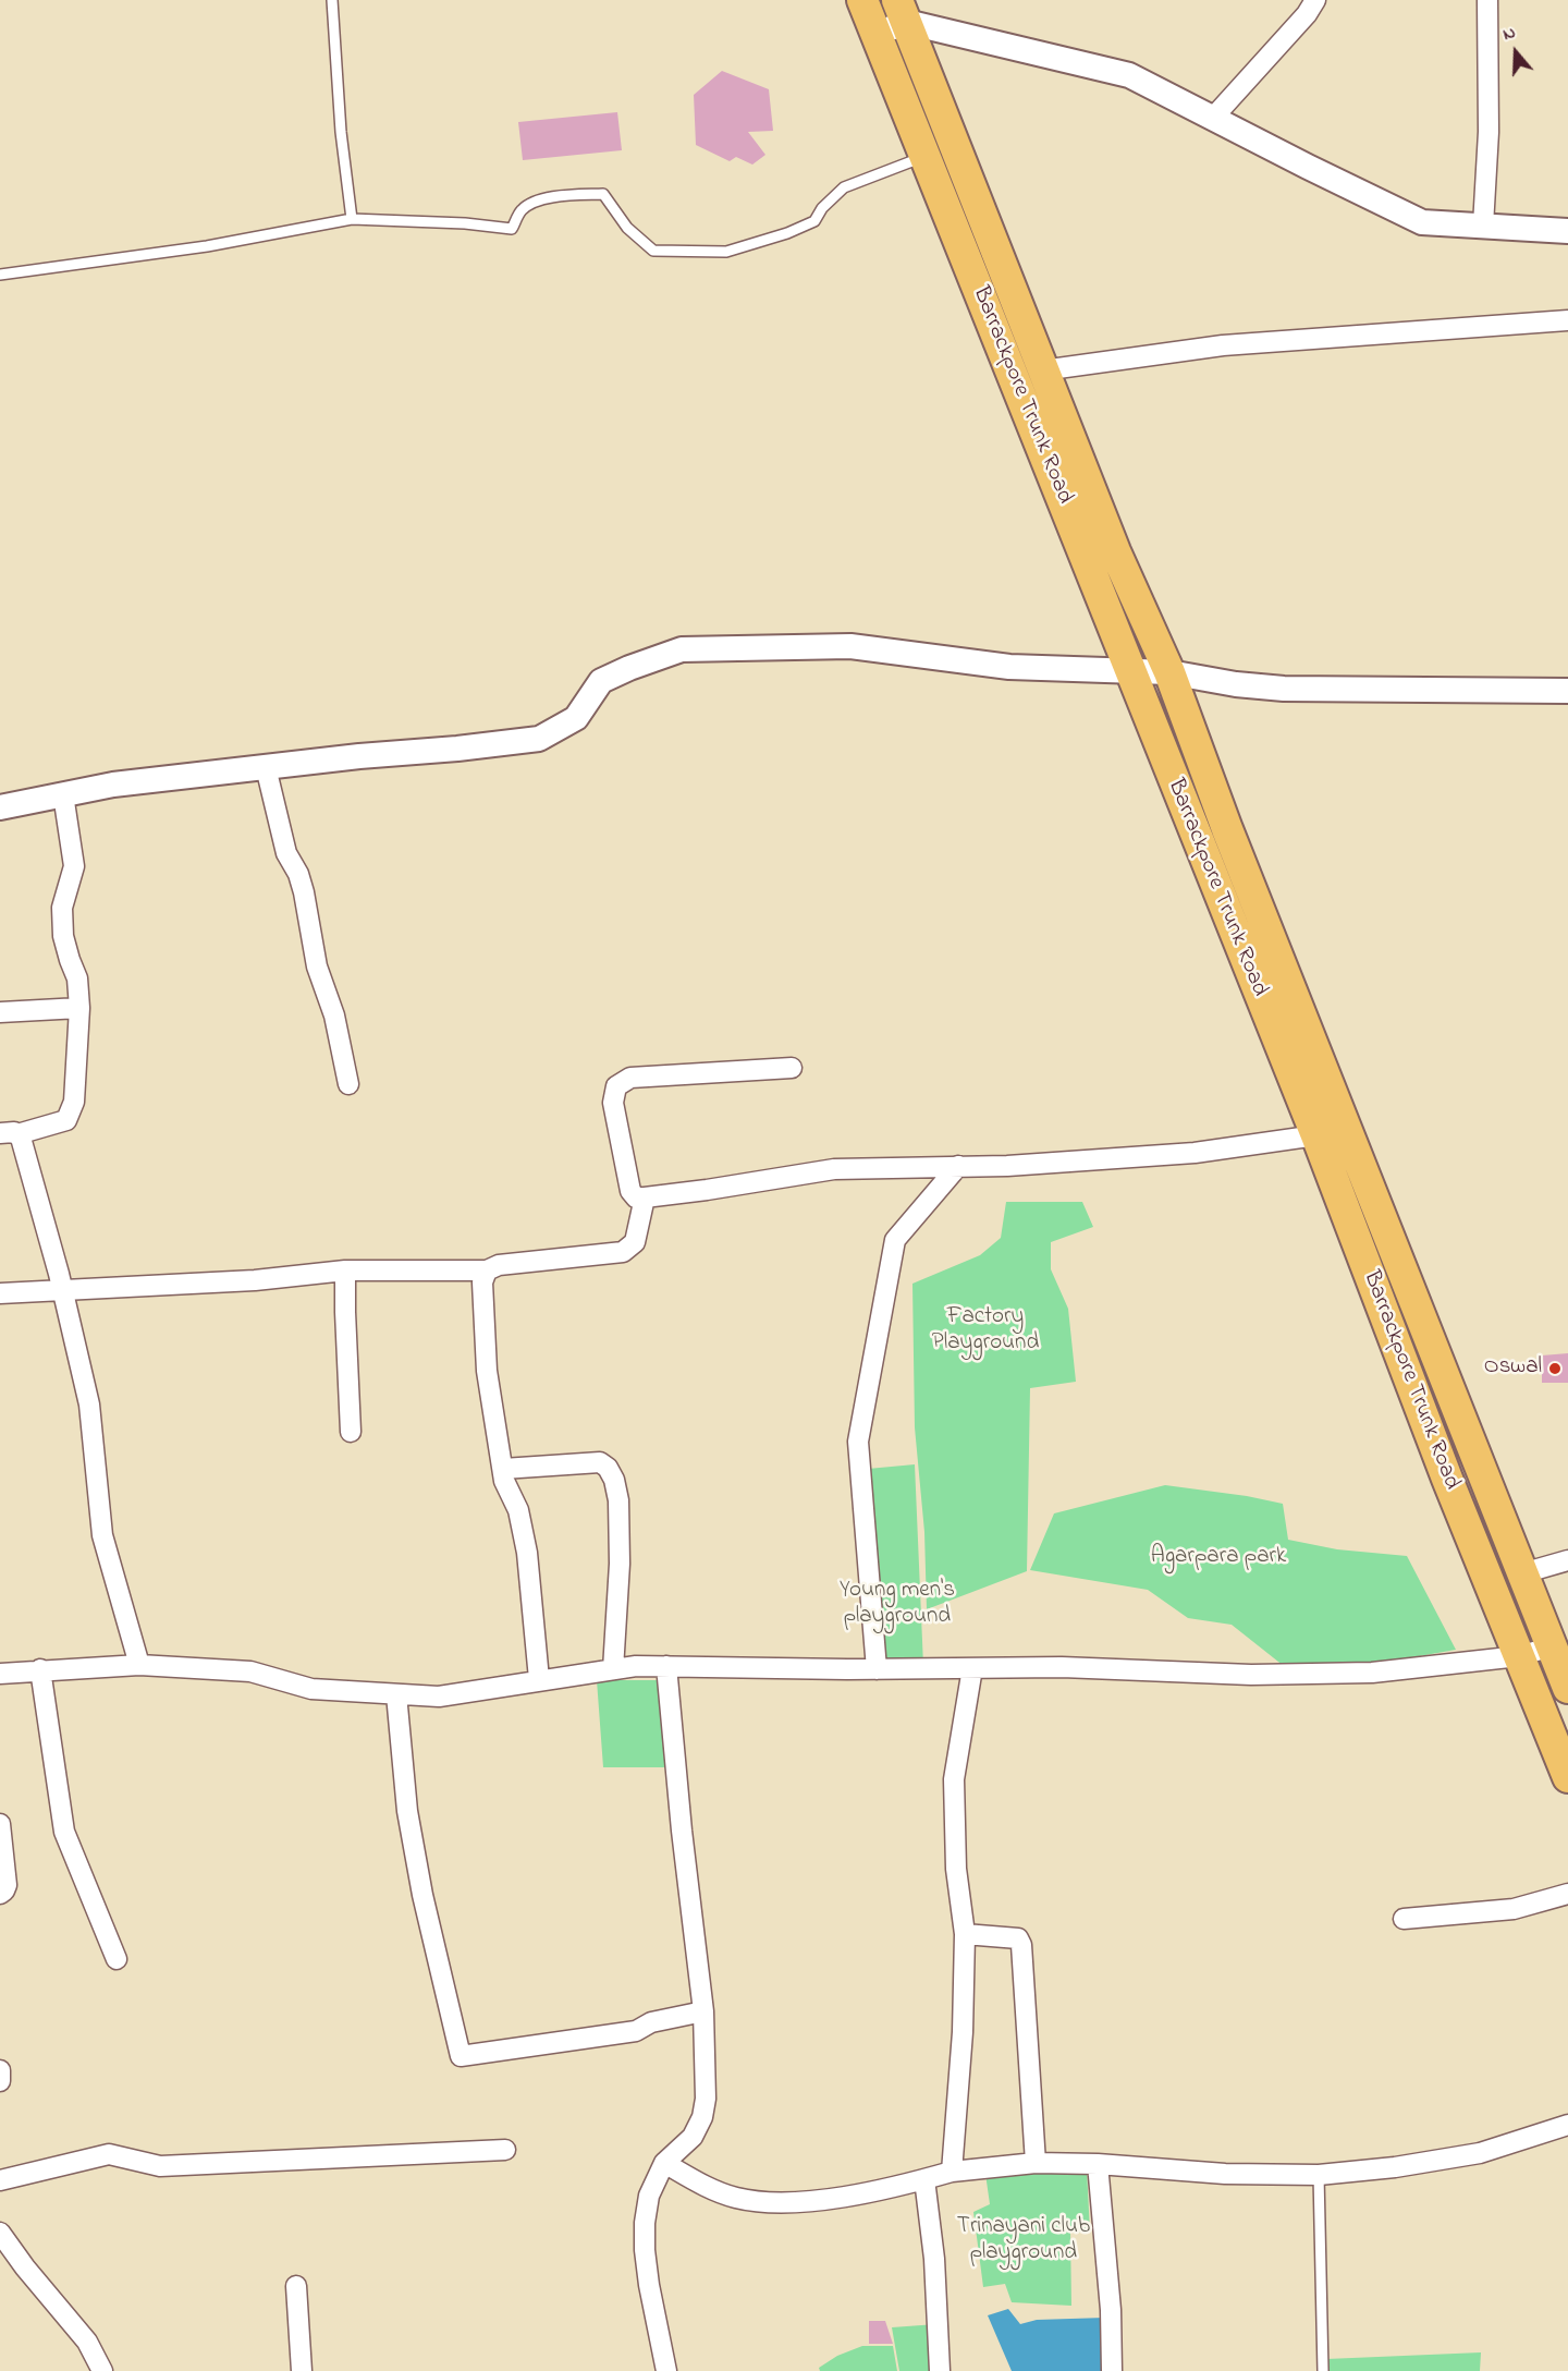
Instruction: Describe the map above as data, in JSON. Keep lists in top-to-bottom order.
{
  "streets": {
    "main road": ["Barrackpore Trunk Road"]
  },
  "parks": [
    "Factory Playground",
    "Agarpara park",
    "Young men's playground",
    "Trinayani club playground"
  ],
  "places": ["Oswal"],
  "north": "top"
}
